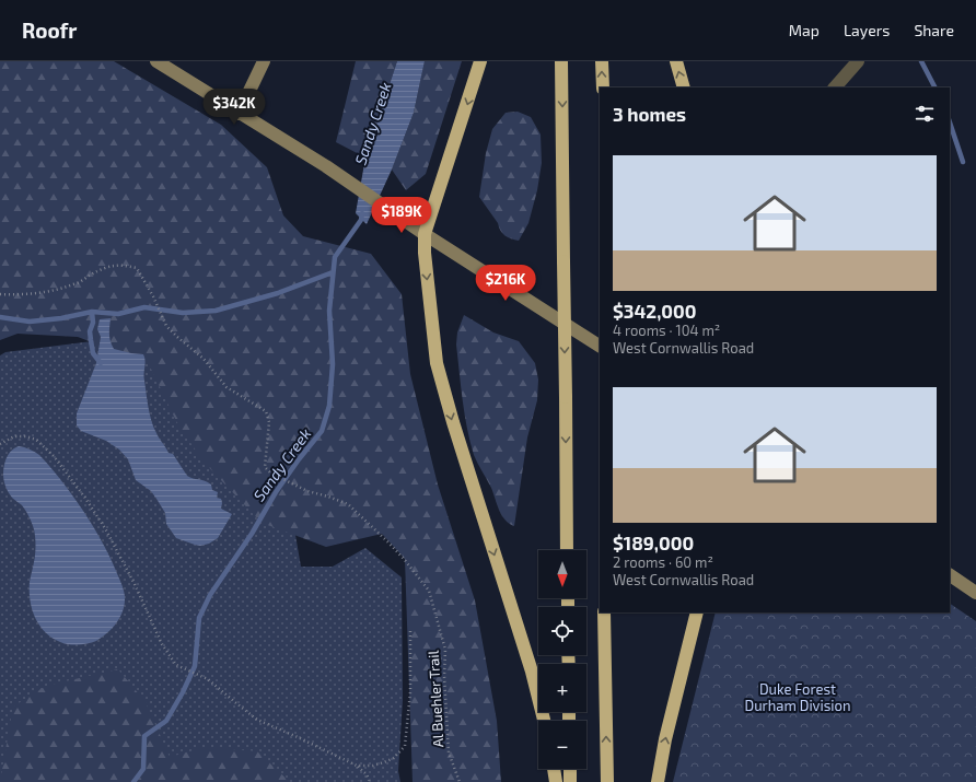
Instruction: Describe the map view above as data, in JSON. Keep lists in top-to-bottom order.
{
  "streets": {
    "path": ["Al Buehler Trail"]
  },
  "water": ["Sandy Creek"],
  "parks": ["Duke Forest Durham Division"],
  "north": "bottom",
  "page": {
    "header": "Roofr",
    "nav": ["Map", "Layers", "Share"],
    "heading": "3 homes",
    "price": ["$342K", "$189K", "$216K"],
    "list": [
      {
        "name": "$342,000",
        "note": "4 rooms · 104 m² · West Cornwallis Road"
      },
      {
        "name": "$189,000",
        "note": "2 rooms · 60 m² · West Cornwallis Road"
      }
    ],
    "map_buttons": ["+", "−"]
  }
}
